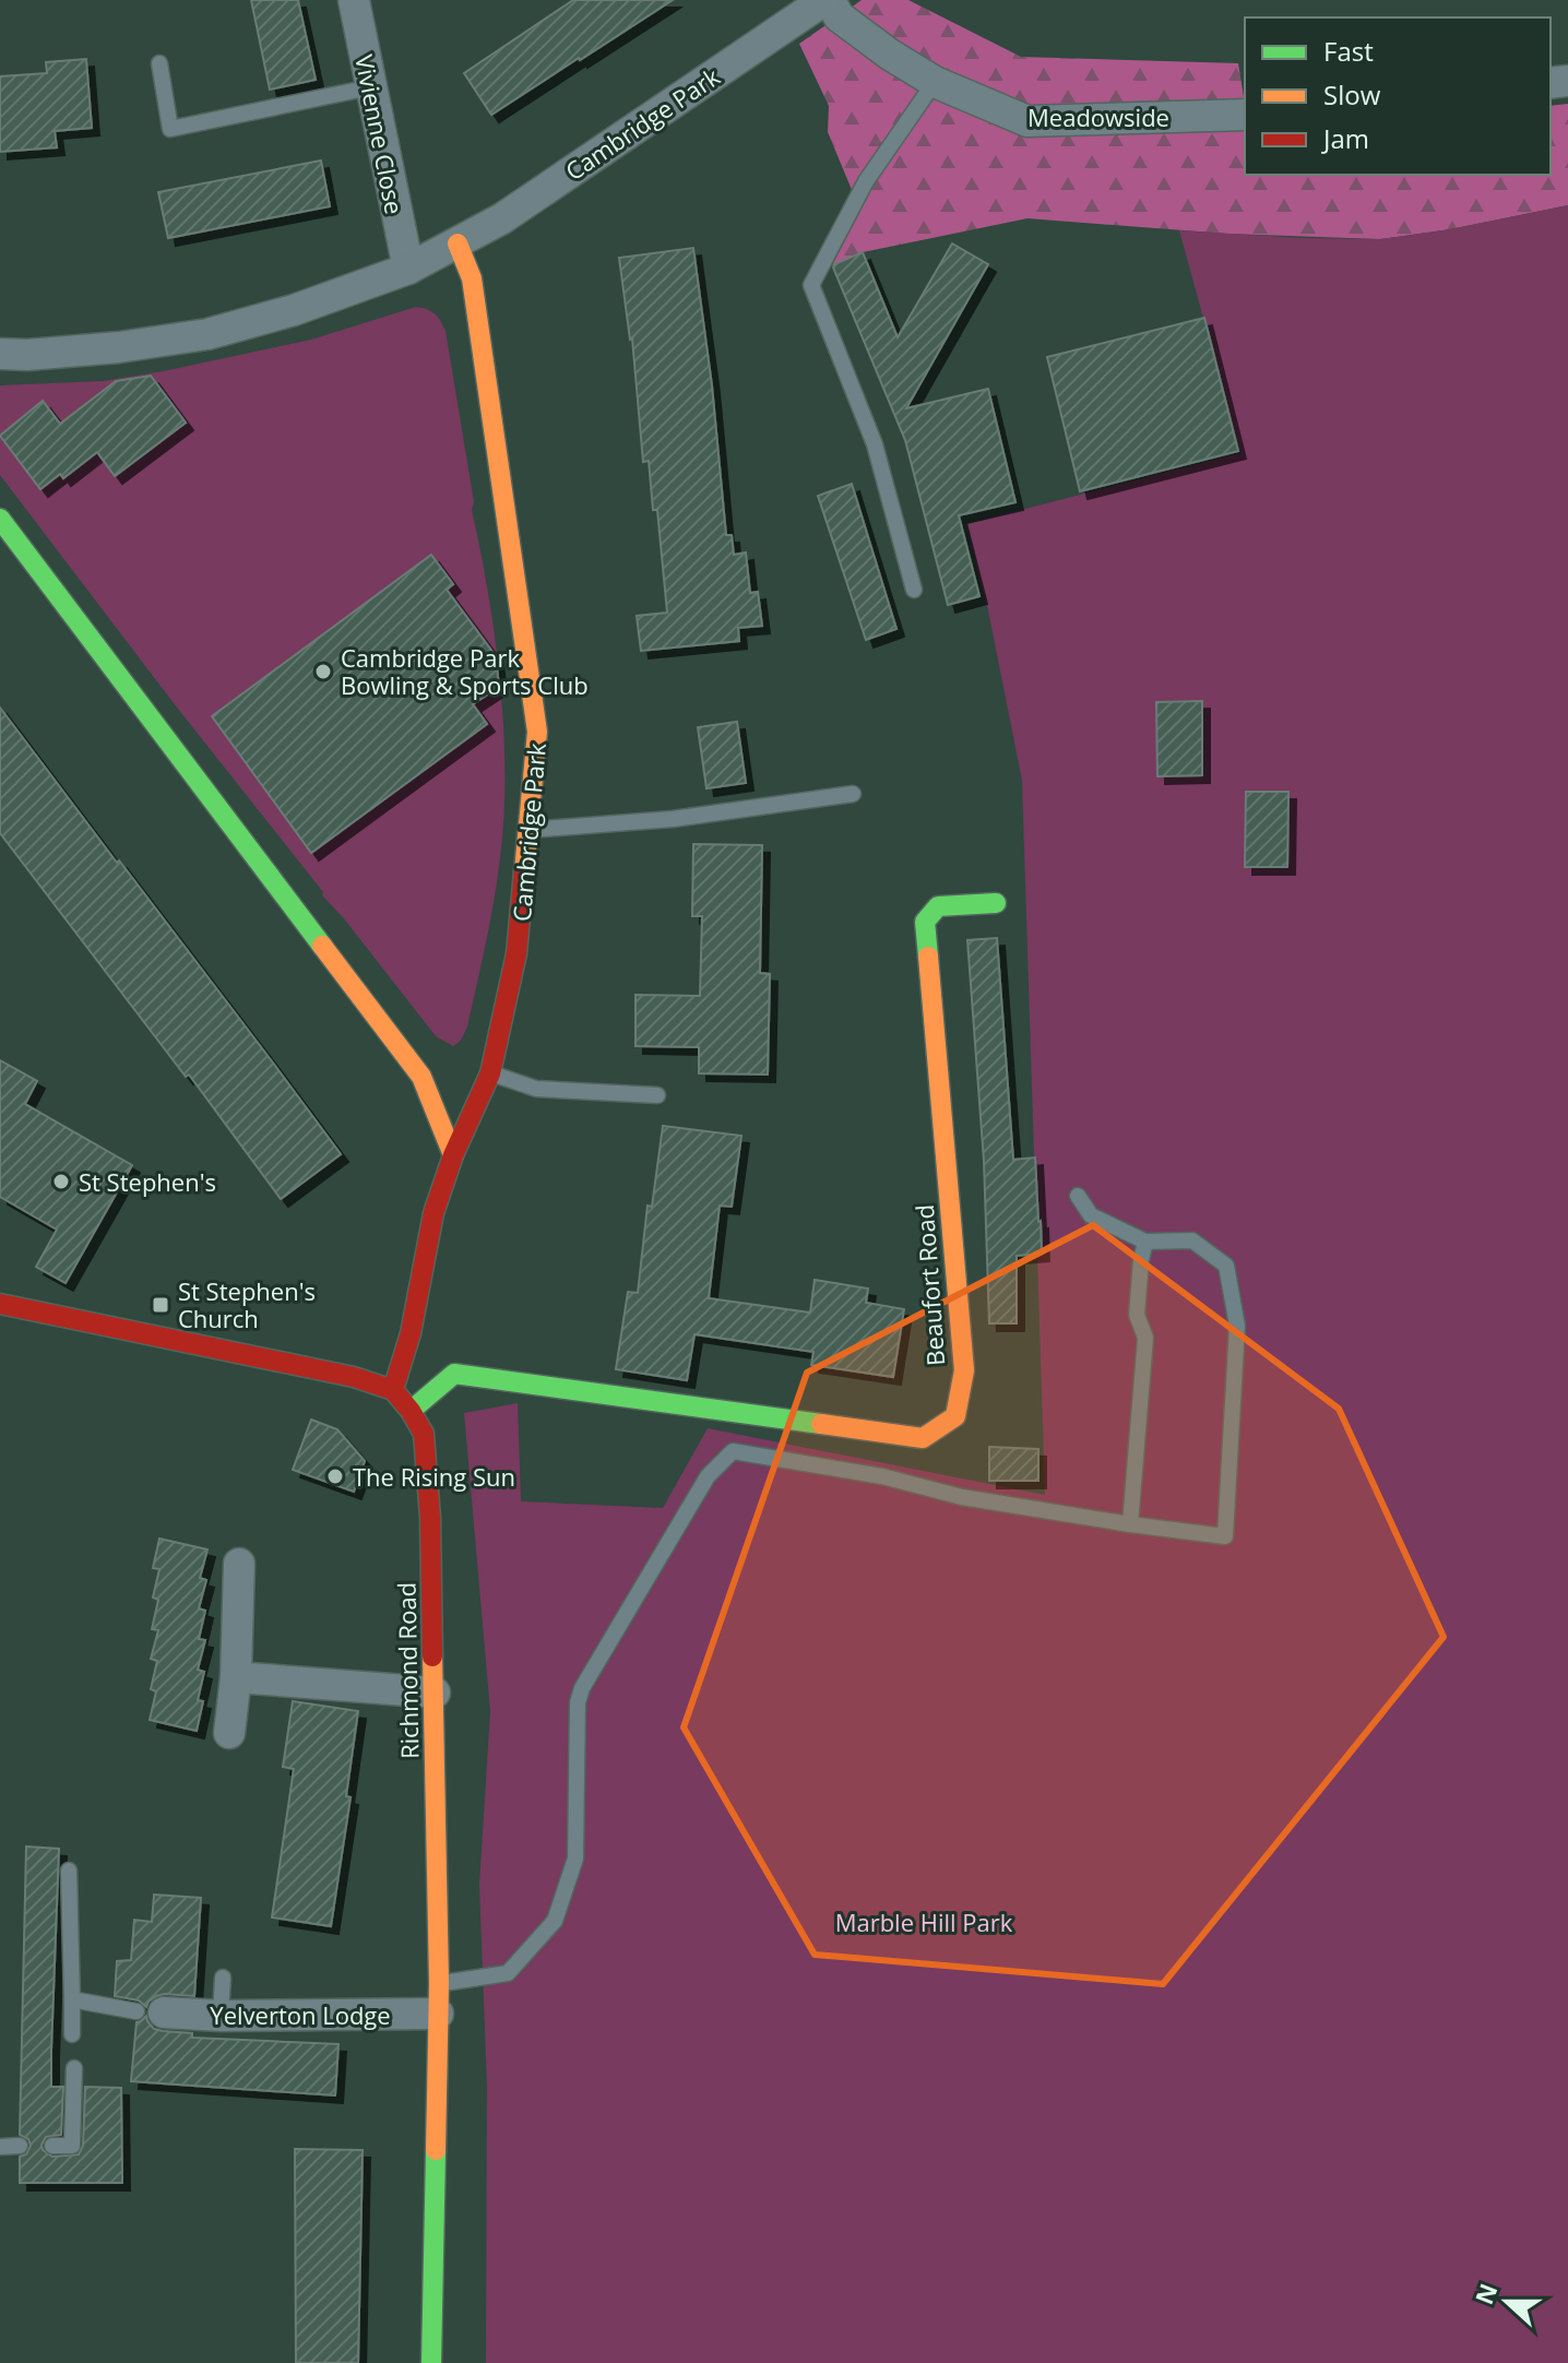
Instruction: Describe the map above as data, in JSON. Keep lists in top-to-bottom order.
{
  "streets": {
    "street": [
      "Meadowside",
      "Cambridge Park",
      "Vivienne Close",
      "Beaufort Road",
      "Richmond Road",
      "Yelverton Lodge"
    ]
  },
  "crossings": [
    ["Meadowside", "Cambridge Park"],
    ["Cambridge Park", "Vivienne Close"],
    ["Cambridge Park", "Richmond Road"],
    ["Beaufort Road", "Richmond Road"],
    ["Richmond Road", "Yelverton Lodge"]
  ],
  "parks": ["Marble Hill Park"],
  "places": {
    "other": ["Cambridge Park Bowling & Sports Club", "St Stephen's", "The Rising Sun"],
    "transit": ["St Stephen's Church"]
  },
  "legend": ["Fast", "Slow", "Jam"],
  "north": "left"
}
